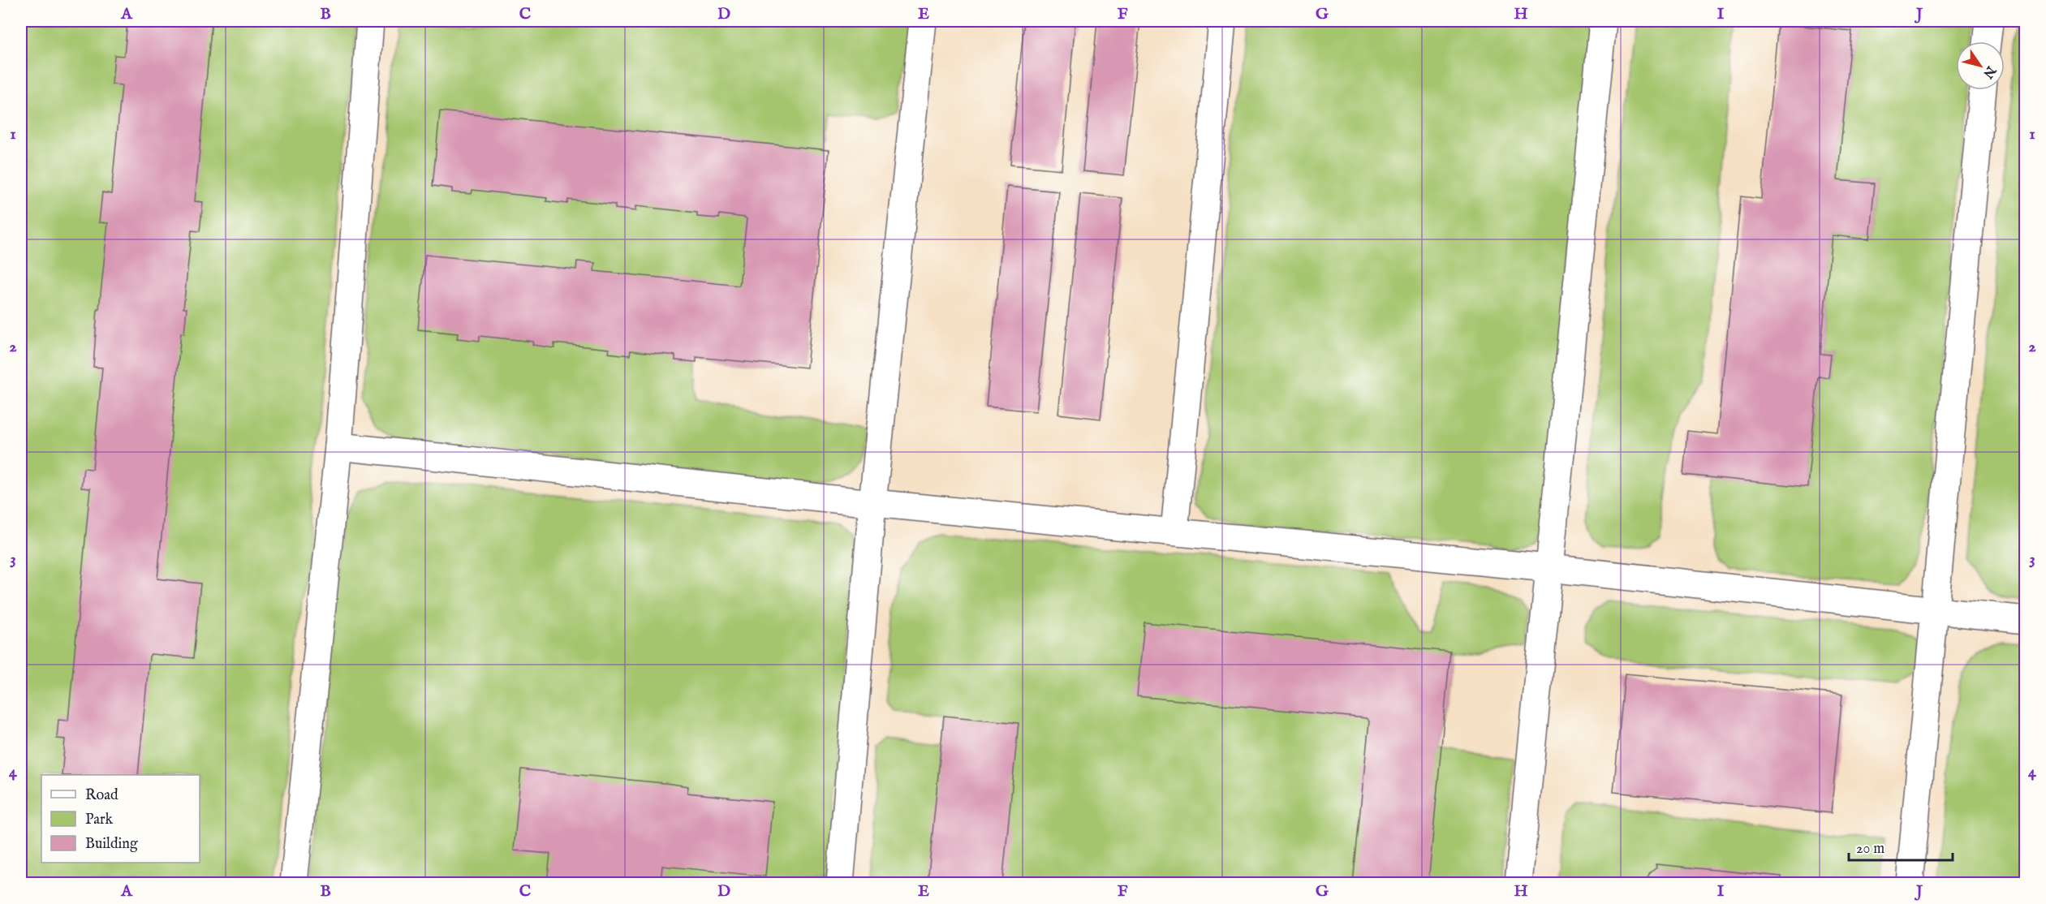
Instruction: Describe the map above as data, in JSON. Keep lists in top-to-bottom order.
{
  "legend": ["Road", "Park", "Building"],
  "scale_bar": "20 m",
  "north": "bottom right",
  "grid": {
    "columns": [
      "A",
      "B",
      "C",
      "D",
      "E",
      "F",
      "G",
      "H",
      "I",
      "J"
    ],
    "rows": [
      "1",
      "2",
      "3",
      "4"
    ]
  }
}
